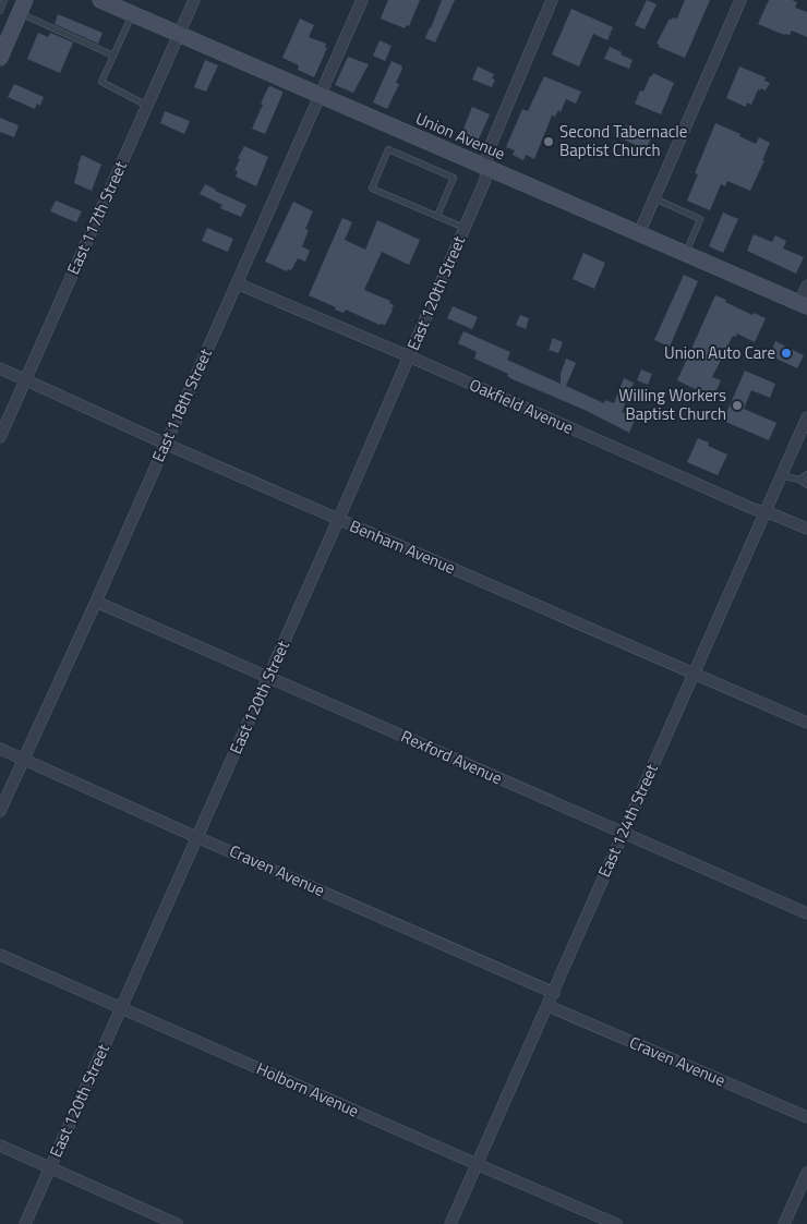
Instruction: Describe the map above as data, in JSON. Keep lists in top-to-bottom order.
{
  "streets": {
    "main road": ["Union Avenue"],
    "street": [
      "East 117th Street",
      "East 120th Street",
      "East 118th Street",
      "Oakfield Avenue",
      "Benham Avenue",
      "Rexford Avenue",
      "East 124th Street",
      "Craven Avenue",
      "Holborn Avenue"
    ]
  },
  "crossings": [
    ["Union Avenue", "East 117th Street"],
    ["Union Avenue", "East 120th Street"],
    ["Union Avenue", "East 118th Street"],
    ["East 117th Street", "Benham Avenue"],
    ["East 120th Street", "Oakfield Avenue"],
    ["East 120th Street", "Benham Avenue"],
    ["East 120th Street", "Rexford Avenue"],
    ["East 120th Street", "Craven Avenue"],
    ["East 120th Street", "Holborn Avenue"],
    ["East 118th Street", "Oakfield Avenue"],
    ["East 118th Street", "Benham Avenue"],
    ["East 118th Street", "Rexford Avenue"],
    ["East 118th Street", "Craven Avenue"],
    ["Oakfield Avenue", "East 124th Street"],
    ["Benham Avenue", "East 124th Street"],
    ["Rexford Avenue", "East 124th Street"],
    ["East 124th Street", "Craven Avenue"],
    ["East 124th Street", "Holborn Avenue"]
  ],
  "places": ["Second Tabernacle Baptist Church", "Union Auto Care", "Willing Workers Baptist Church"]
}
